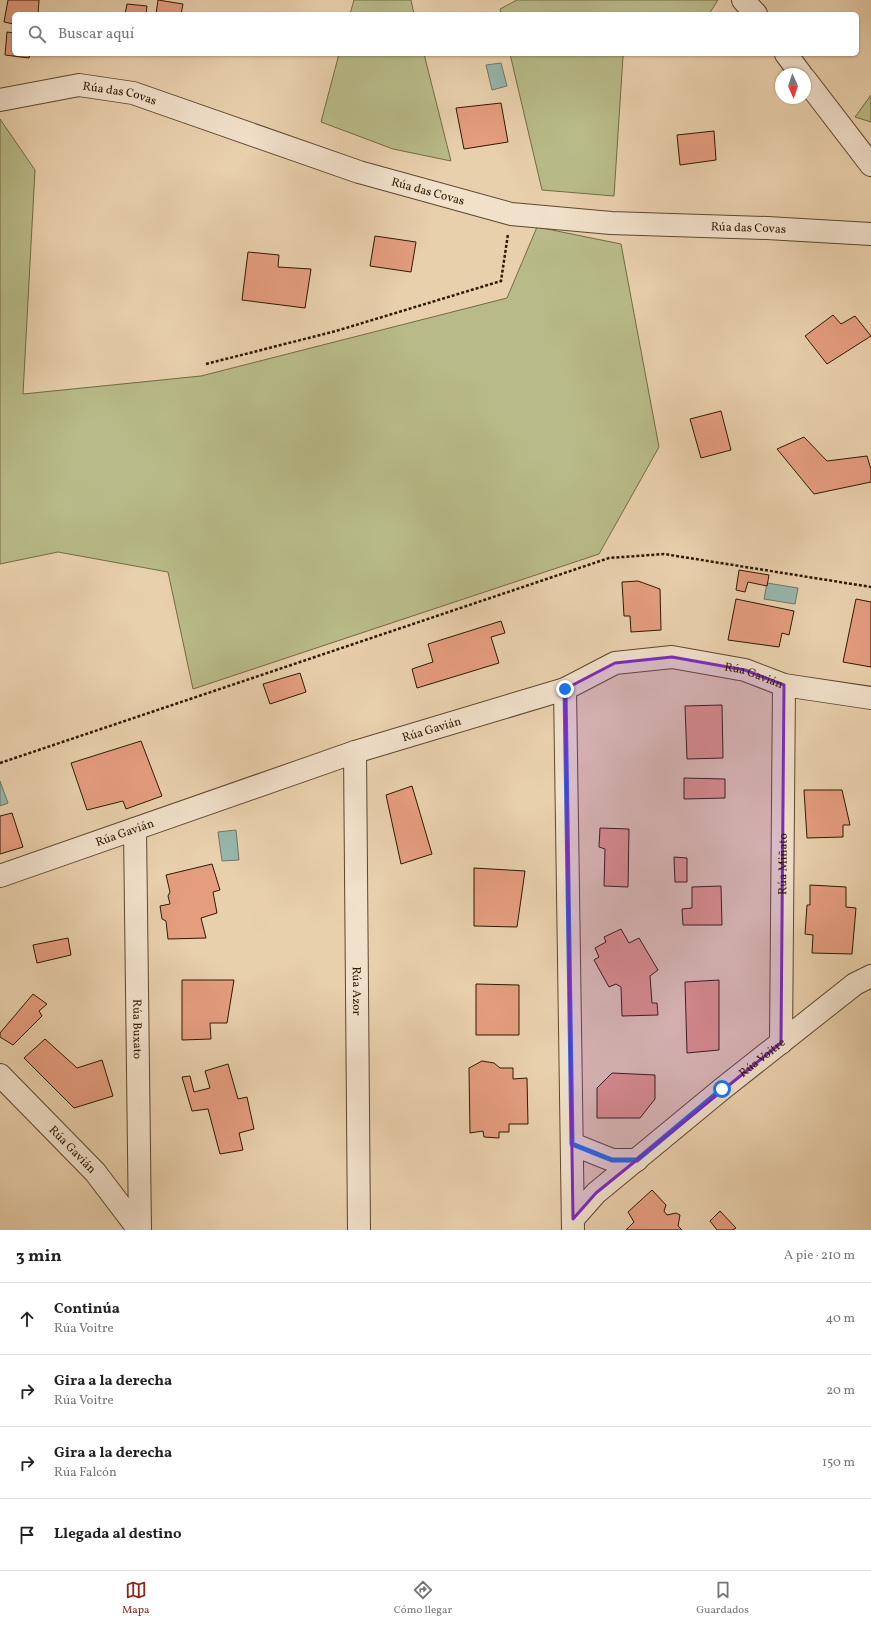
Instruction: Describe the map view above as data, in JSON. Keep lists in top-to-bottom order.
{
  "streets": {
    "street": [
      "Rúa das Covas",
      "Rúa Gavián",
      "Rúa Miñato",
      "Rúa Azor",
      "Rúa Buxato",
      "Rúa Voitre"
    ]
  },
  "crossings": [
    ["Rúa Gavián", "Rúa Miñato"],
    ["Rúa Gavián", "Rúa Azor"],
    ["Rúa Gavián", "Rúa Buxato"],
    ["Rúa Miñato", "Rúa Voitre"]
  ],
  "north": "bottom",
  "page": {
    "search": "Buscar aquí",
    "heading": ["3 min", "A pie · 210 m"],
    "list": [
      ["Continúa", "Rúa Voitre", "40 m"],
      ["Gira a la derecha", "Rúa Voitre", "20 m"],
      ["Gira a la derecha", "Rúa Falcón", "150 m"],
      "Llegada al destino"
    ],
    "nav": ["Mapa", "Cómo llegar", "Guardados"]
  }
}
